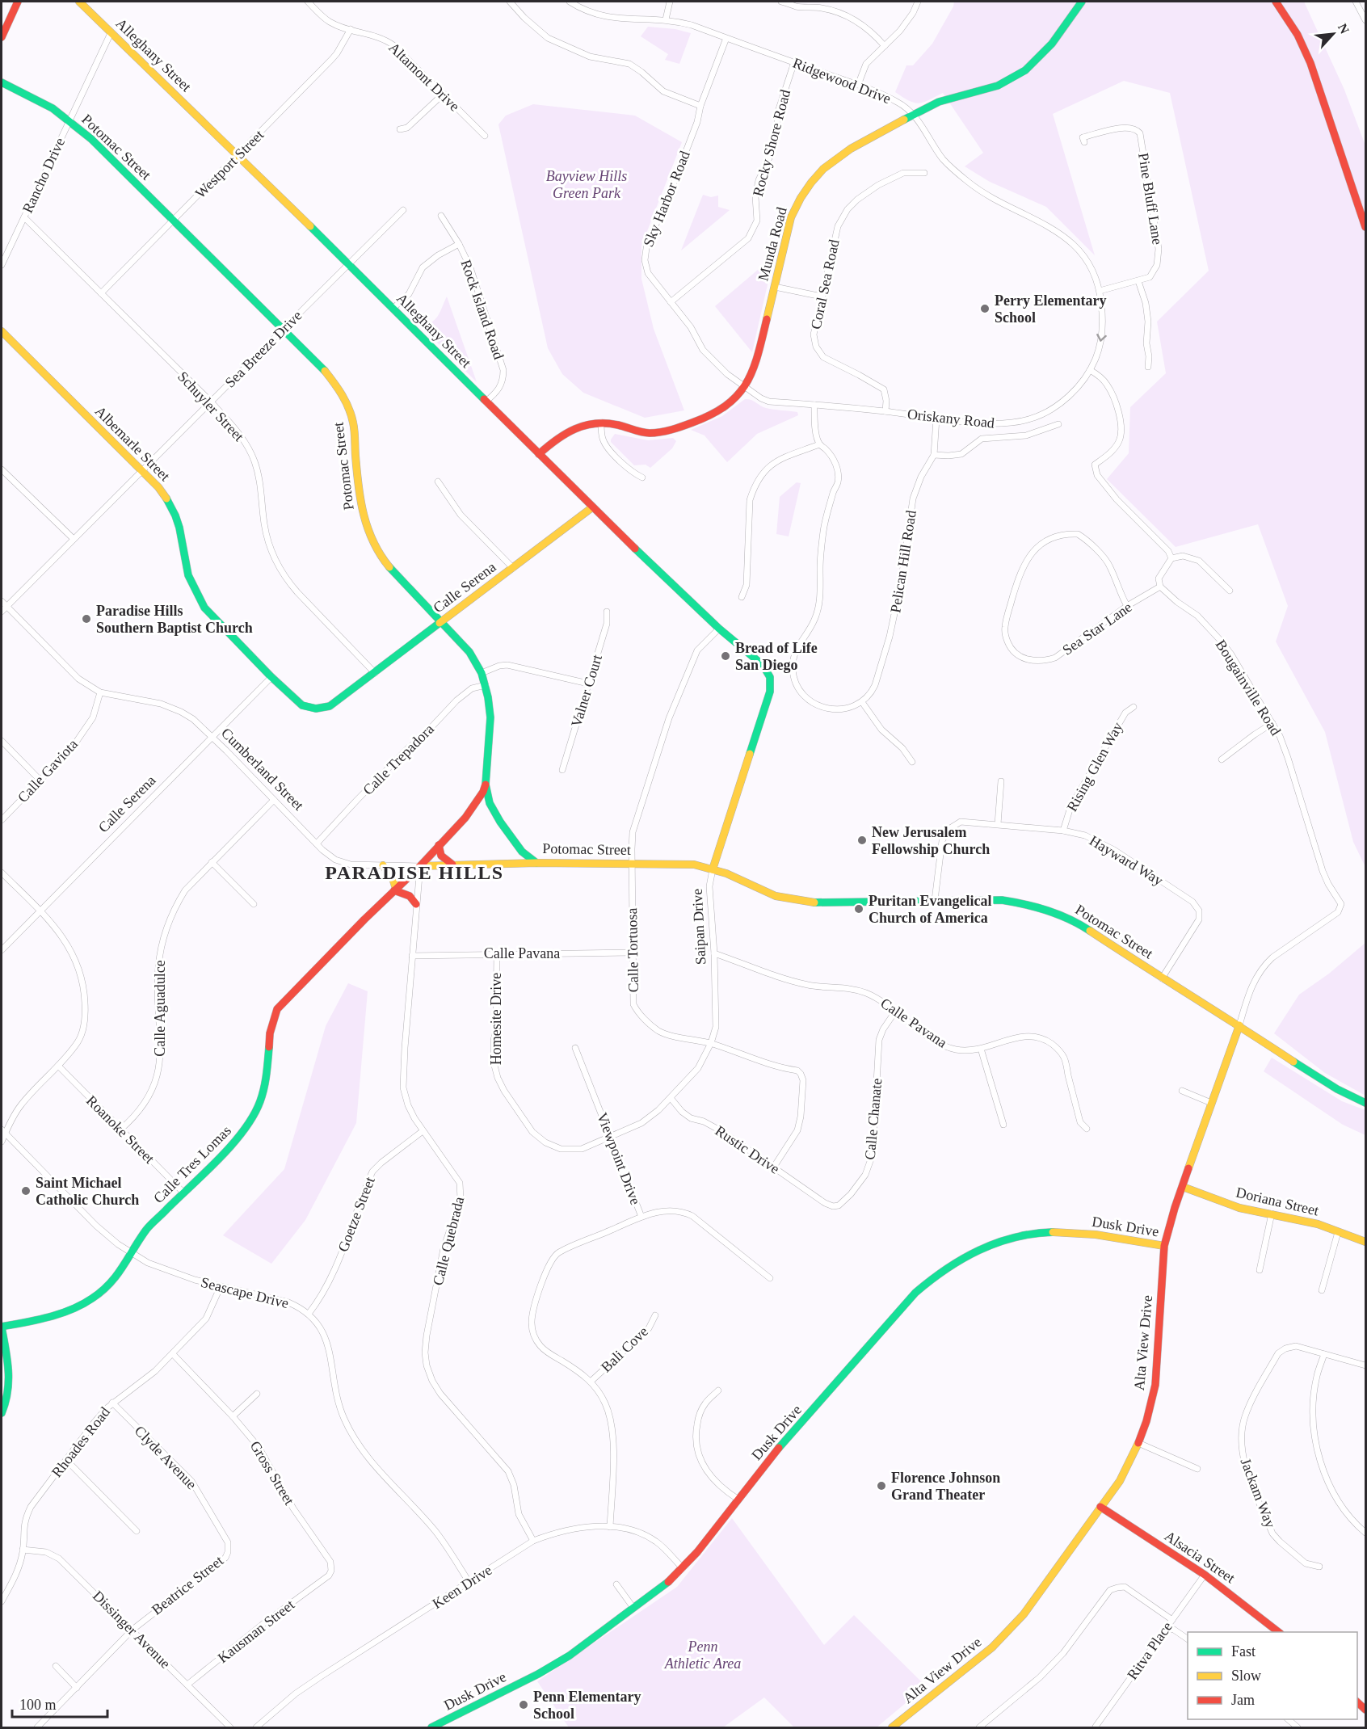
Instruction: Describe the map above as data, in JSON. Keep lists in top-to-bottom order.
{
  "streets": {
    "street": [
      "Alleghany Street",
      "Altamont Drive",
      "Ridgewood Drive",
      "Rocky Shore Road",
      "Potomac Street",
      "Westport Street",
      "Rancho Drive",
      "Sky Harbor Road",
      "Pine Bluff Lane",
      "Munda Road",
      "Coral Sea Road",
      "Rock Island Road",
      "Sea Breeze Drive",
      "Schuyler Street",
      "Oriskany Road",
      "Albemarle Street",
      "Pelican Hill Road",
      "Calle Serena",
      "Sea Star Lane",
      "Bougainville Road",
      "Valner Court",
      "Calle Trepadora",
      "Rising Glen Way",
      "Cumberland Street",
      "Calle Gaviota",
      "Hayward Way",
      "Saipan Drive",
      "Calle Tortuosa",
      "Calle Pavana",
      "Calle Aguadulce",
      "Homesite Drive",
      "Calle Chanate",
      "Roanoke Street",
      "Rustic Drive",
      "Viewpoint Drive",
      "Calle Tres Lomas",
      "Doriana Street",
      "Goetze Street",
      "Dusk Drive",
      "Calle Quebrada",
      "Seascape Drive",
      "Alta View Drive",
      "Bali Cove",
      "Rhoades Road",
      "Clyde Avenue",
      "Gross Street",
      "Jackam Way",
      "Alsacia Street",
      "Beatrice Street",
      "Keen Drive",
      "Dissinger Avenue",
      "Kausman Street",
      "Ritva Place"
    ]
  },
  "crossings": [
    ["Alleghany Street", "Westport Street"],
    ["Alleghany Street", "Rancho Drive"],
    ["Alleghany Street", "Munda Road"],
    ["Alleghany Street", "Rock Island Road"],
    ["Alleghany Street", "Sea Breeze Drive"],
    ["Alleghany Street", "Calle Serena"],
    ["Alleghany Street", "Saipan Drive"],
    ["Alleghany Street", "Calle Tortuosa"],
    ["Altamont Drive", "Westport Street"],
    ["Ridgewood Drive", "Rocky Shore Road"],
    ["Ridgewood Drive", "Sky Harbor Road"],
    ["Ridgewood Drive", "Pine Bluff Lane"],
    ["Ridgewood Drive", "Munda Road"],
    ["Ridgewood Drive", "Oriskany Road"],
    ["Rocky Shore Road", "Sky Harbor Road"],
    ["Potomac Street", "Westport Street"],
    ["Potomac Street", "Rancho Drive"],
    ["Potomac Street", "Sea Breeze Drive"],
    ["Potomac Street", "Calle Serena"],
    ["Potomac Street", "Calle Trepadora"],
    ["Potomac Street", "Cumberland Street"],
    ["Potomac Street", "Hayward Way"],
    ["Potomac Street", "Saipan Drive"],
    ["Potomac Street", "Calle Tortuosa"],
    ["Potomac Street", "Calle Tres Lomas"],
    ["Potomac Street", "Alta View Drive"],
    ["Westport Street", "Schuyler Street"],
    ["Rancho Drive", "Schuyler Street"],
    ["Sky Harbor Road", "Munda Road"],
    ["Sky Harbor Road", "Oriskany Road"],
    ["Pine Bluff Lane", "Oriskany Road"],
    ["Munda Road", "Oriskany Road"],
    ["Coral Sea Road", "Oriskany Road"],
    ["Sea Breeze Drive", "Schuyler Street"],
    ["Sea Breeze Drive", "Albemarle Street"],
    ["Sea Breeze Drive", "Cumberland Street"],
    ["Schuyler Street", "Calle Serena"],
    ["Oriskany Road", "Pelican Hill Road"],
    ["Albemarle Street", "Calle Serena"],
    ["Calle Serena", "Cumberland Street"],
    ["Sea Star Lane", "Bougainville Road"],
    ["Bougainville Road", "Alta View Drive"],
    ["Calle Trepadora", "Cumberland Street"],
    ["Rising Glen Way", "Hayward Way"],
    ["Cumberland Street", "Calle Gaviota"],
    ["Cumberland Street", "Calle Aguadulce"],
    ["Cumberland Street", "Calle Tres Lomas"],
    ["Cumberland Street", "Calle Quebrada"],
    ["Saipan Drive", "Calle Tortuosa"],
    ["Saipan Drive", "Calle Pavana"],
    ["Saipan Drive", "Homesite Drive"],
    ["Saipan Drive", "Rustic Drive"],
    ["Saipan Drive", "Viewpoint Drive"],
    ["Calle Tortuosa", "Calle Pavana"],
    ["Calle Tortuosa", "Rustic Drive"],
    ["Calle Pavana", "Homesite Drive"],
    ["Calle Pavana", "Calle Chanate"],
    ["Calle Pavana", "Calle Quebrada"],
    ["Calle Aguadulce", "Roanoke Street"],
    ["Homesite Drive", "Viewpoint Drive"],
    ["Calle Chanate", "Rustic Drive"],
    ["Roanoke Street", "Calle Tres Lomas"],
    ["Viewpoint Drive", "Bali Cove"],
    ["Viewpoint Drive", "Keen Drive"],
    ["Calle Tres Lomas", "Calle Quebrada"],
    ["Calle Tres Lomas", "Seascape Drive"],
    ["Doriana Street", "Alta View Drive"],
    ["Goetze Street", "Calle Quebrada"],
    ["Goetze Street", "Seascape Drive"],
    ["Dusk Drive", "Alta View Drive"],
    ["Dusk Drive", "Keen Drive"],
    ["Calle Quebrada", "Keen Drive"],
    ["Seascape Drive", "Rhoades Road"],
    ["Seascape Drive", "Keen Drive"],
    ["Alta View Drive", "Alsacia Street"],
    ["Rhoades Road", "Clyde Avenue"],
    ["Rhoades Road", "Gross Street"],
    ["Rhoades Road", "Dissinger Avenue"],
    ["Clyde Avenue", "Beatrice Street"],
    ["Gross Street", "Kausman Street"],
    ["Alsacia Street", "Ritva Place"],
    ["Beatrice Street", "Dissinger Avenue"],
    ["Dissinger Avenue", "Kausman Street"]
  ],
  "districts": ["PARADISE HILLS"],
  "parks": ["Bayview Hills Green Park", "Penn Athletic Area"],
  "places": [
    "Perry Elementary School",
    "Paradise Hills Southern Baptist Church",
    "Bread of Life San Diego",
    "New Jerusalem Fellowship Church",
    "Puritan Evangelical Church of America",
    "Saint Michael Catholic Church",
    "Florence Johnson Grand Theater",
    "Penn Elementary School"
  ],
  "legend": ["Fast", "Slow", "Jam"],
  "scale_bar": "100 m",
  "north": "top right"
}
